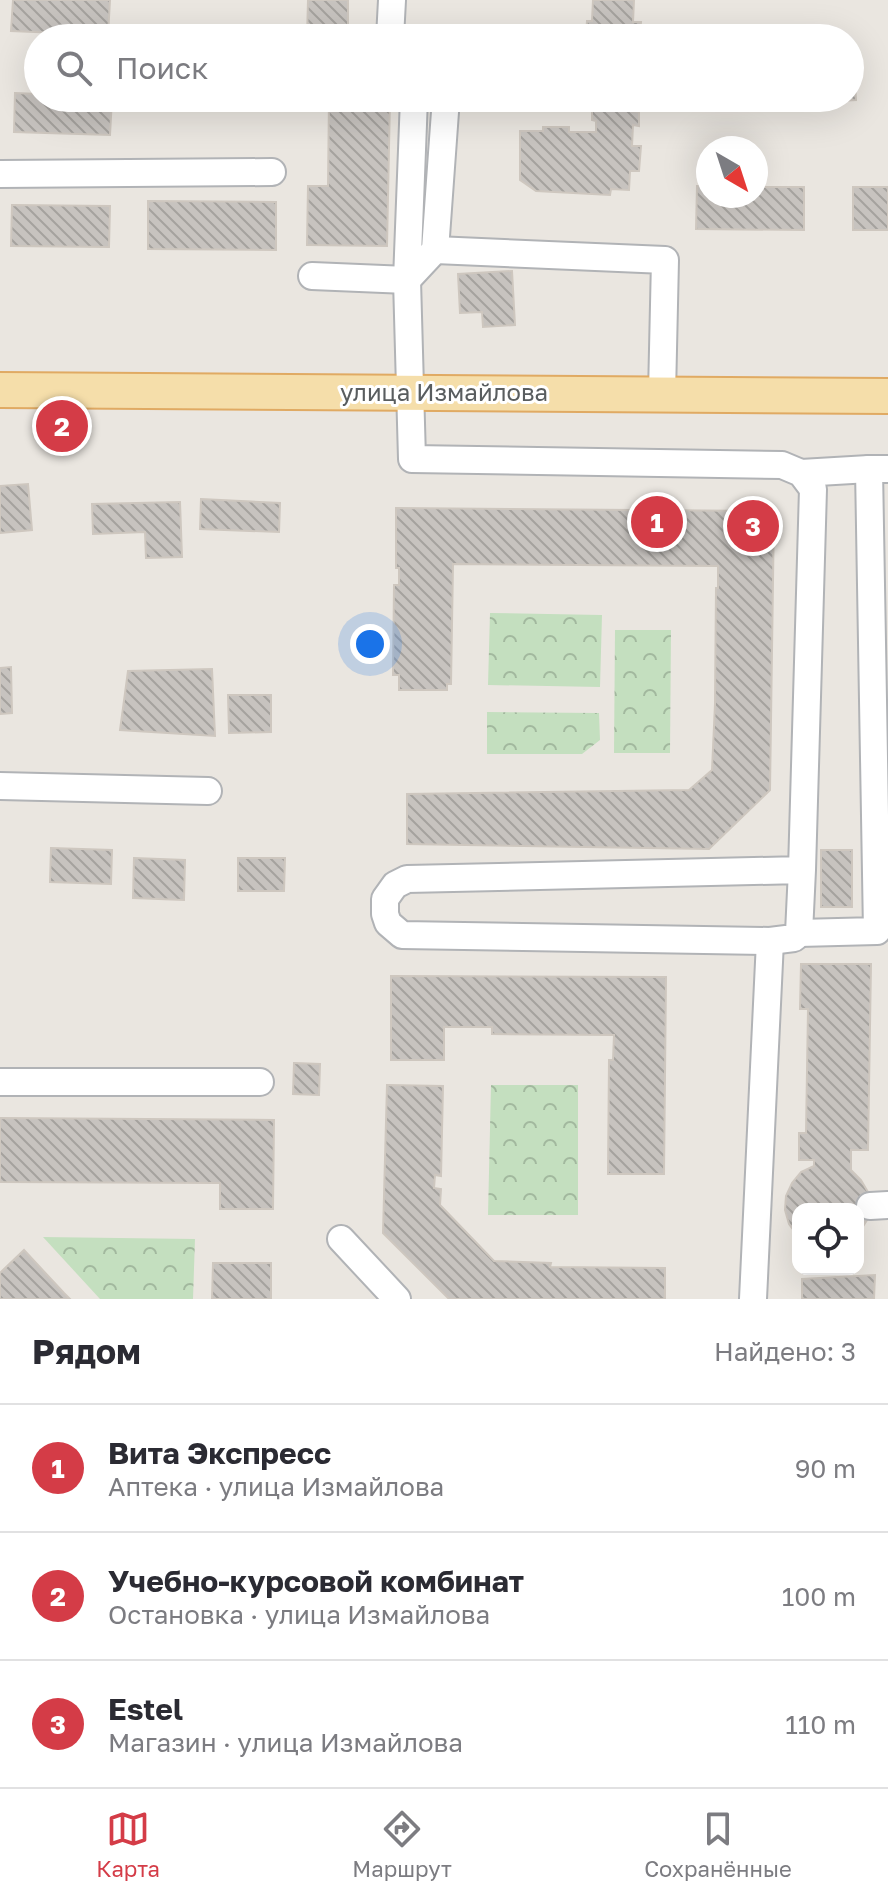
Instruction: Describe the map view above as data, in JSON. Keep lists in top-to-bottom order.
{
  "streets": {
    "main road": ["улица Измайлова"]
  },
  "north": "bottom right",
  "page": {
    "search": "Поиск",
    "pins": ["2", "1", "3"],
    "heading": ["Рядом", "Найдено: 3"],
    "list": [
      {
        "mark": "1",
        "name": "Вита Экспресс",
        "note": "Аптека · улица Измайлова",
        "value": "90 m"
      },
      {
        "mark": "2",
        "name": "Учебно-курсовой комбинат",
        "note": "Остановка · улица Измайлова",
        "value": "100 m"
      },
      {
        "mark": "3",
        "name": "Estel",
        "note": "Магазин · улица Измайлова",
        "value": "110 m"
      }
    ],
    "nav": ["Карта", "Маршрут", "Сохранённые"]
  }
}
